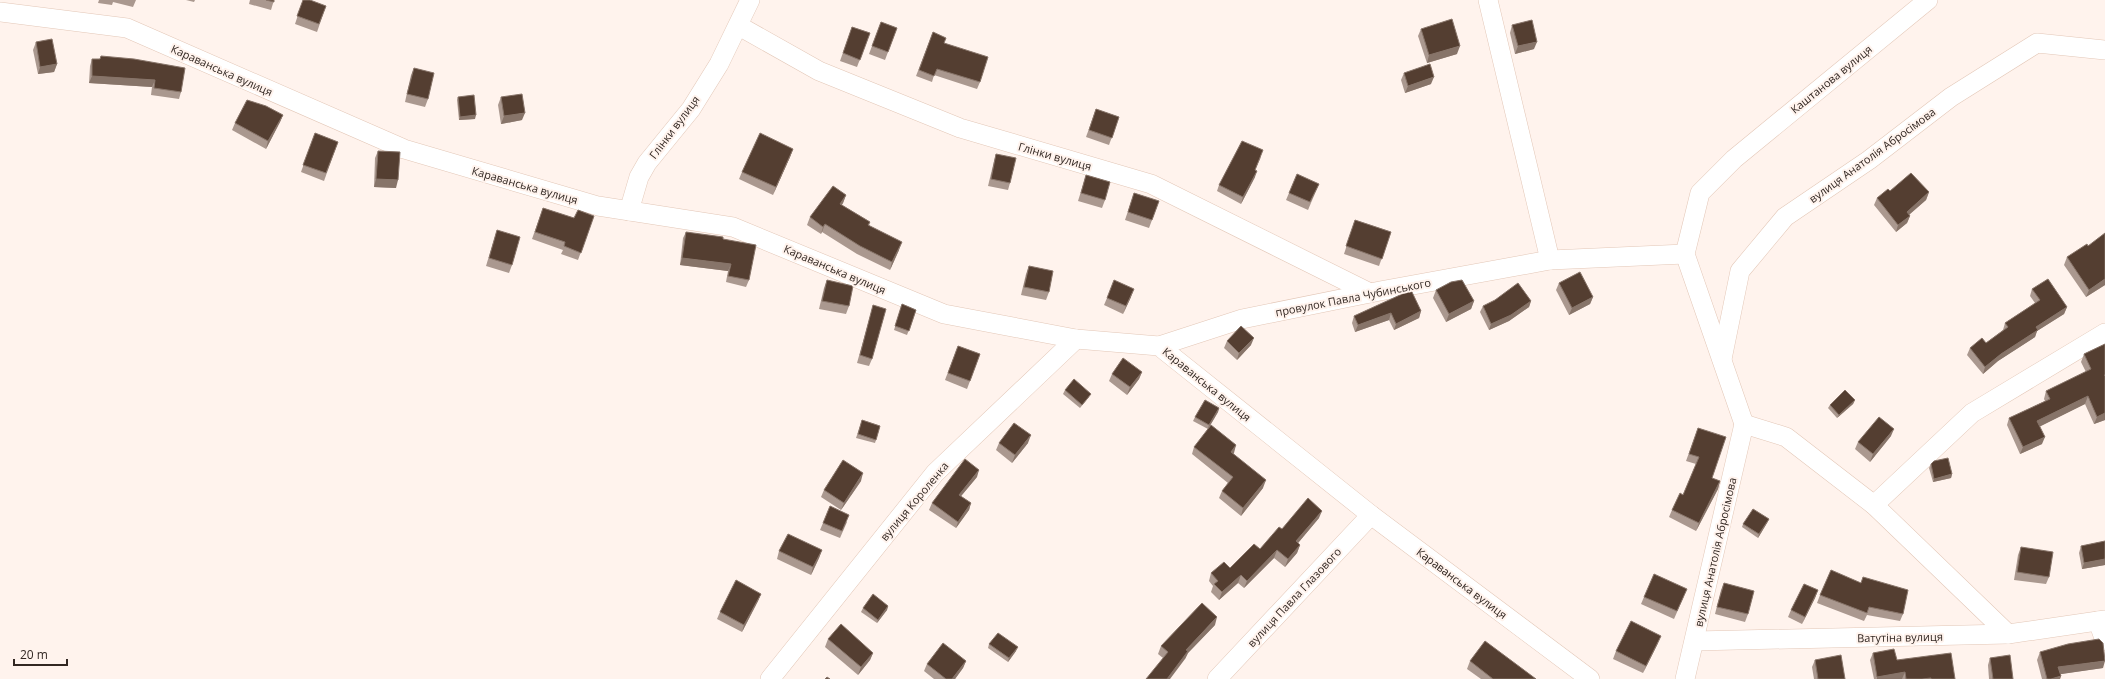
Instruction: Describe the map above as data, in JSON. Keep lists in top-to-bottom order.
{
  "streets": {
    "street": [
      "Караванська вулиця",
      "Каштанова вулиця",
      "Глінки вулиця",
      "вулиця Анатолія Абросімова",
      "провулок Павла Чубинського",
      "вулиця Короленка",
      "вулиця Павла Глазового",
      "Ватутіна вулиця"
    ]
  },
  "crossings": [
    ["Караванська вулиця", "Глінки вулиця"],
    ["Караванська вулиця", "провулок Павла Чубинського"],
    ["Караванська вулиця", "вулиця Короленка"],
    ["Караванська вулиця", "вулиця Павла Глазового"],
    ["Каштанова вулиця", "провулок Павла Чубинського"],
    ["Глінки вулиця", "провулок Павла Чубинського"],
    ["вулиця Анатолія Абросімова", "Ватутіна вулиця"]
  ],
  "scale_bar": "20 m"
}
